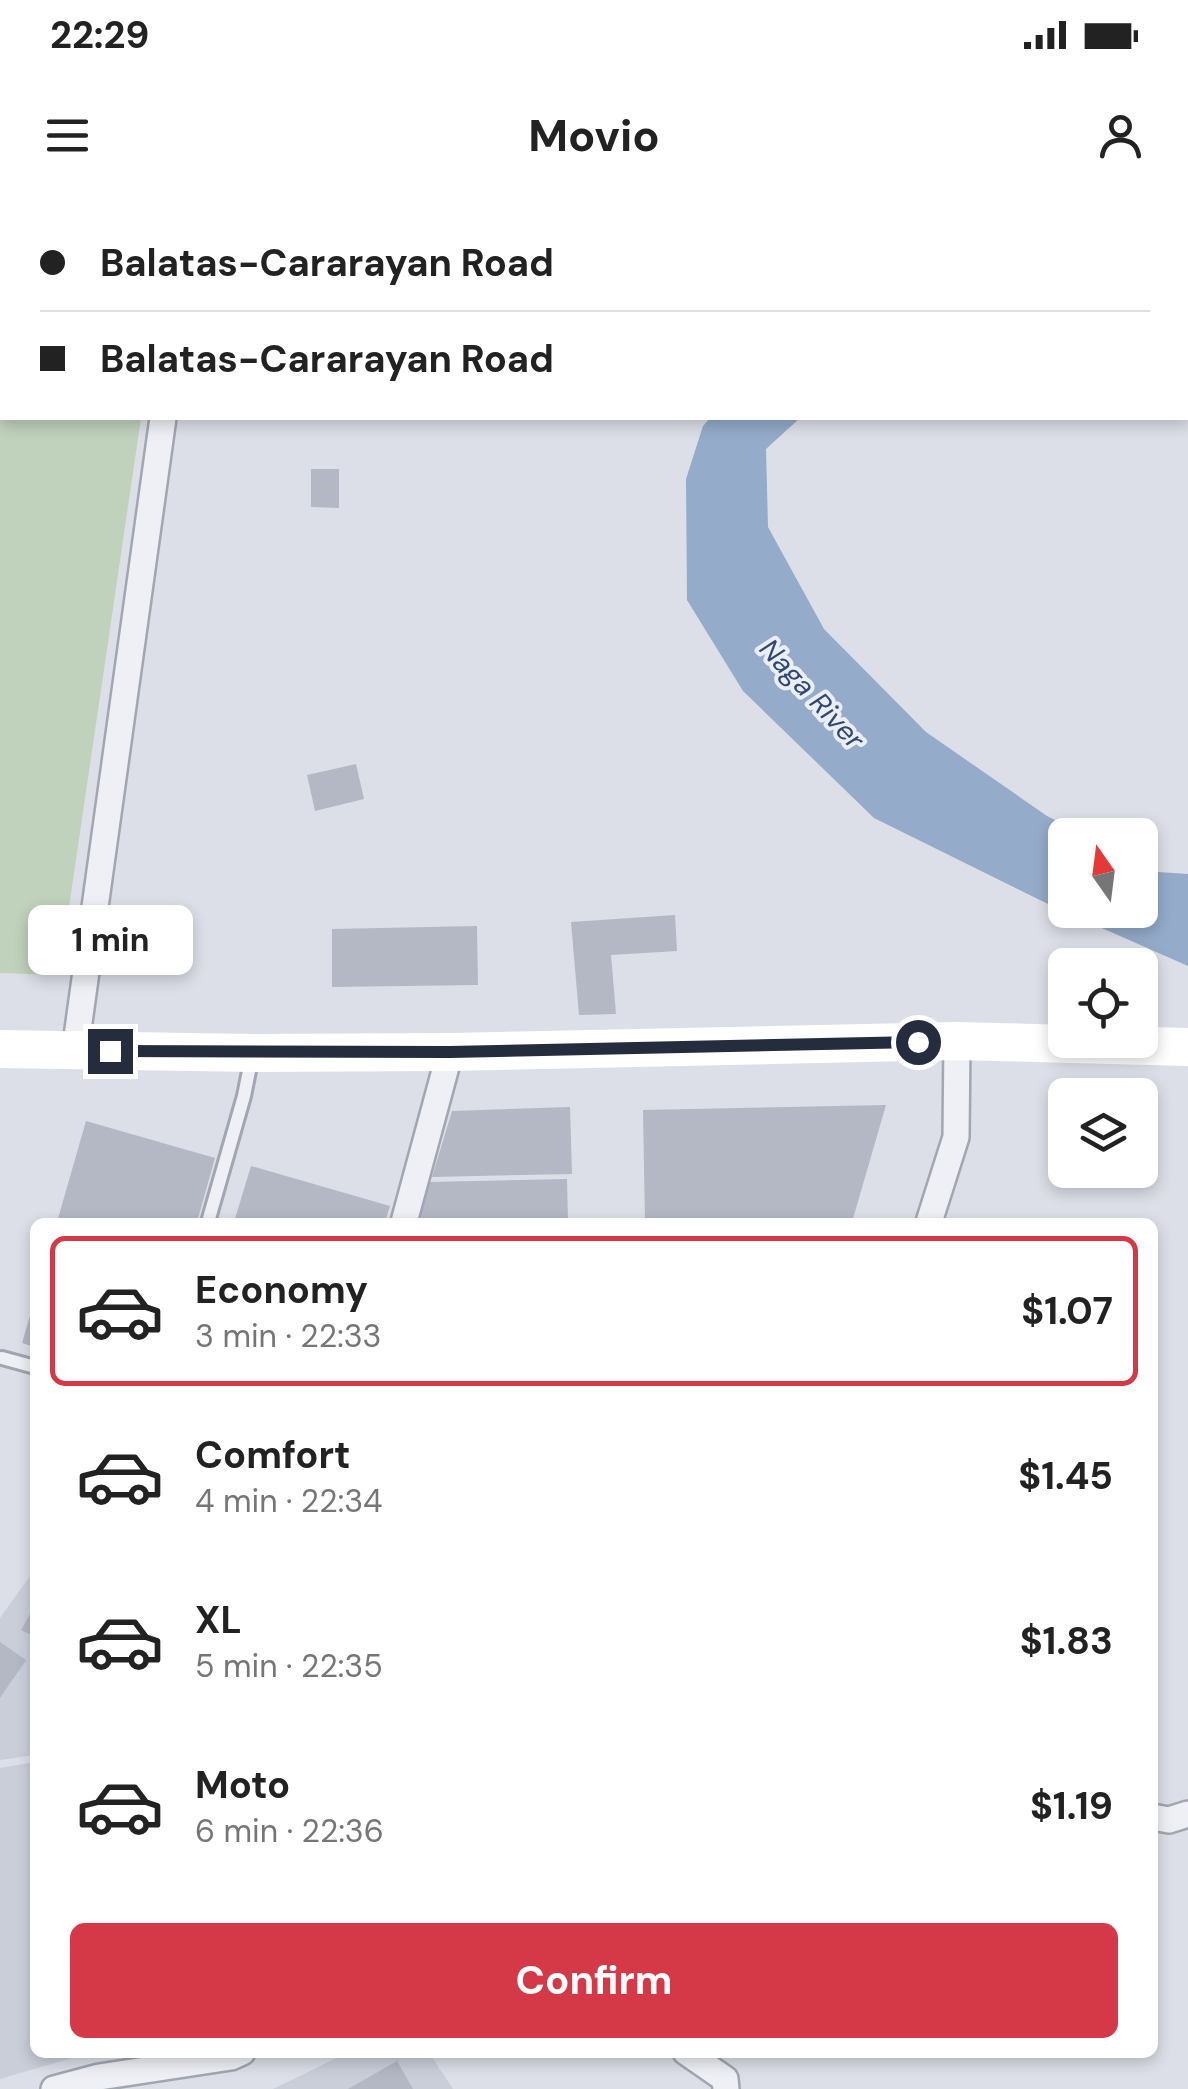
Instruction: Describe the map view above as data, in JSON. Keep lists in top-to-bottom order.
{
  "water": ["Naga River"],
  "north": "top",
  "page": {
    "status": "22:29",
    "header": "Movio",
    "banner": ["Balatas-Cararayan Road", "Balatas-Cararayan Road"],
    "bubble": "1 min",
    "list": [
      {
        "name": "Economy",
        "note": "3 min · 22:33",
        "value": "$1.07"
      },
      {
        "name": "Comfort",
        "note": "4 min · 22:34",
        "value": "$1.45"
      },
      {
        "name": "XL",
        "note": "5 min · 22:35",
        "value": "$1.83"
      },
      {
        "name": "Moto",
        "note": "6 min · 22:36",
        "value": "$1.19"
      }
    ],
    "buttons": "Confirm"
  }
}
